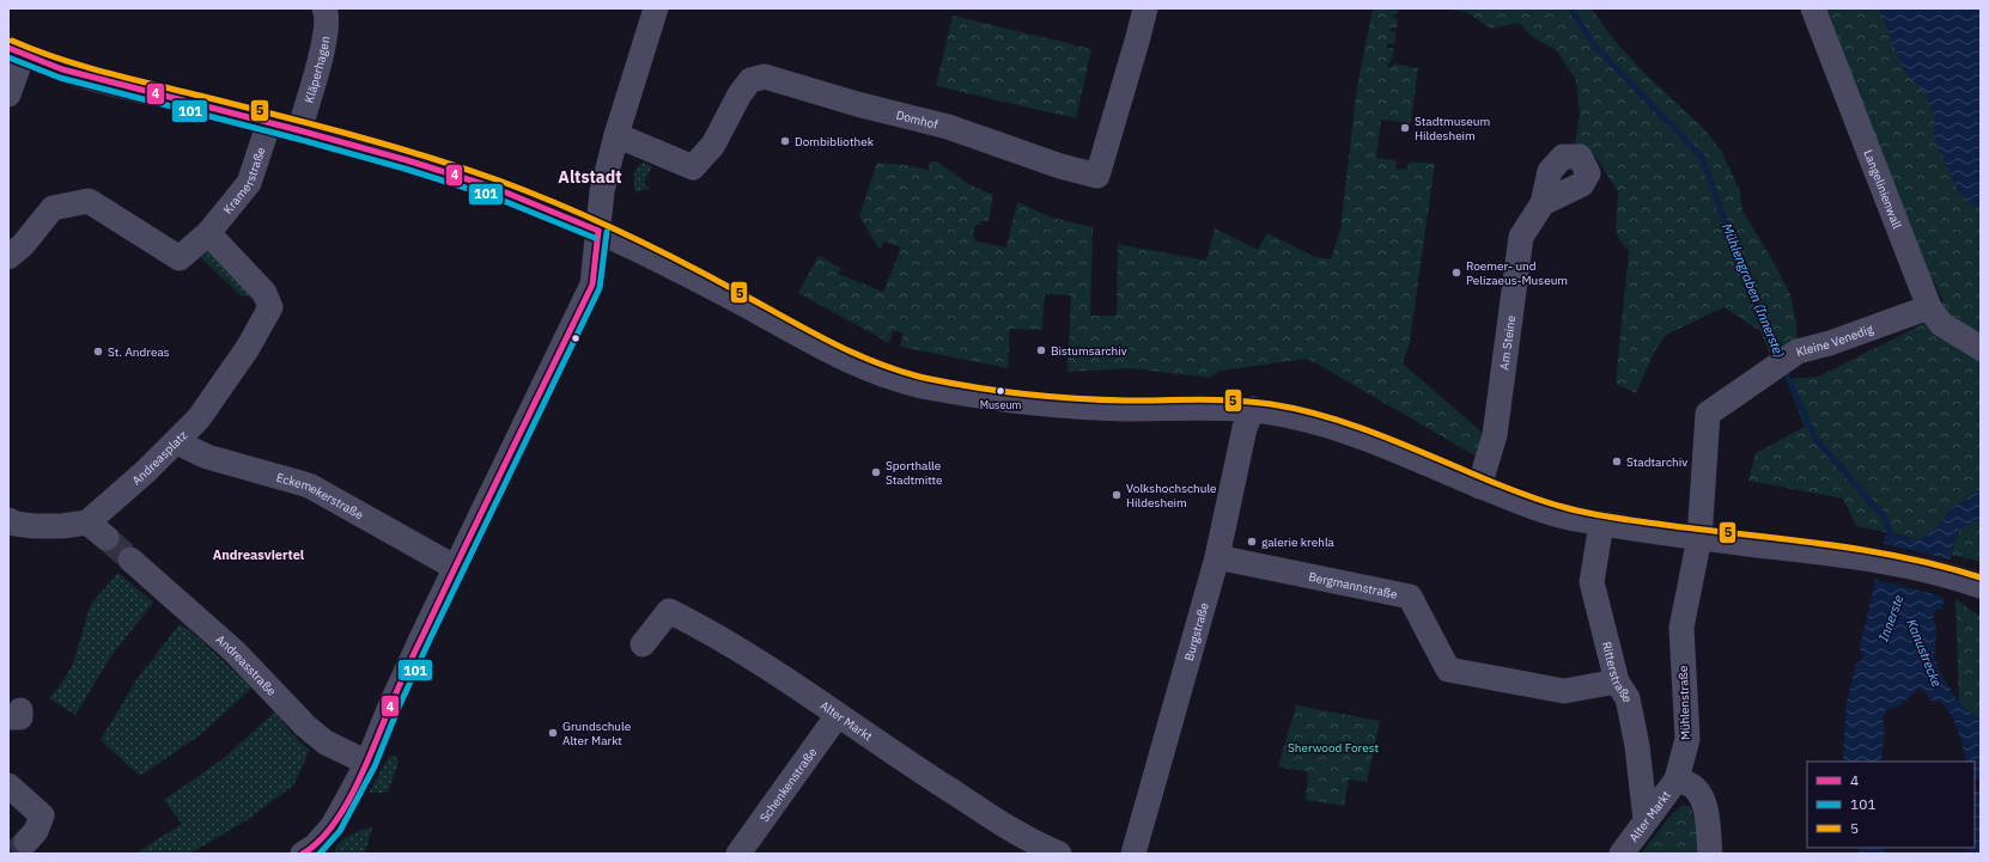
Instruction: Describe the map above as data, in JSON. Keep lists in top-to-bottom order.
{
  "streets": {
    "street": [
      "Kläperhagen",
      "Domhof",
      "Kramerstraße",
      "Langelinienwall",
      "Kleine Venedig",
      "Am Steine",
      "Andreasplatz",
      "Eckemekerstraße",
      "Bergmannstraße",
      "Burgstraße",
      "Andreasstraße",
      "Ritterstraße",
      "Mühlenstraße",
      "Alter Markt",
      "Schenkenstraße"
    ]
  },
  "crossings": [
    ["Kramerstraße", "Andreasplatz"],
    ["Langelinienwall", "Kleine Venedig"],
    ["Kleine Venedig", "Mühlenstraße"],
    ["Andreasplatz", "Eckemekerstraße"],
    ["Bergmannstraße", "Burgstraße"],
    ["Bergmannstraße", "Ritterstraße"],
    ["Ritterstraße", "Alter Markt"],
    ["Mühlenstraße", "Alter Markt"],
    ["Alter Markt", "Schenkenstraße"]
  ],
  "districts": ["Altstadt", "Andreasviertel"],
  "water": ["Mühlengraben (Innerste)", "Innerste", "Kanustrecke"],
  "parks": ["Sherwood Forest"],
  "places": [
    "Stadtmuseum Hildesheim",
    "Dombibliothek",
    "Roemer- und Pelizaeus-Museum",
    "Bistumsarchiv",
    "St. Andreas",
    "Museum",
    "Stadtarchiv",
    "Sporthalle Stadtmitte",
    "Volkshochschule Hildesheim",
    "galerie krehla",
    "Grundschule Alter Markt"
  ],
  "lines": ["transit line 5", "transit line 4", "transit line 101"],
  "legend": ["4", "101", "5"]
}
